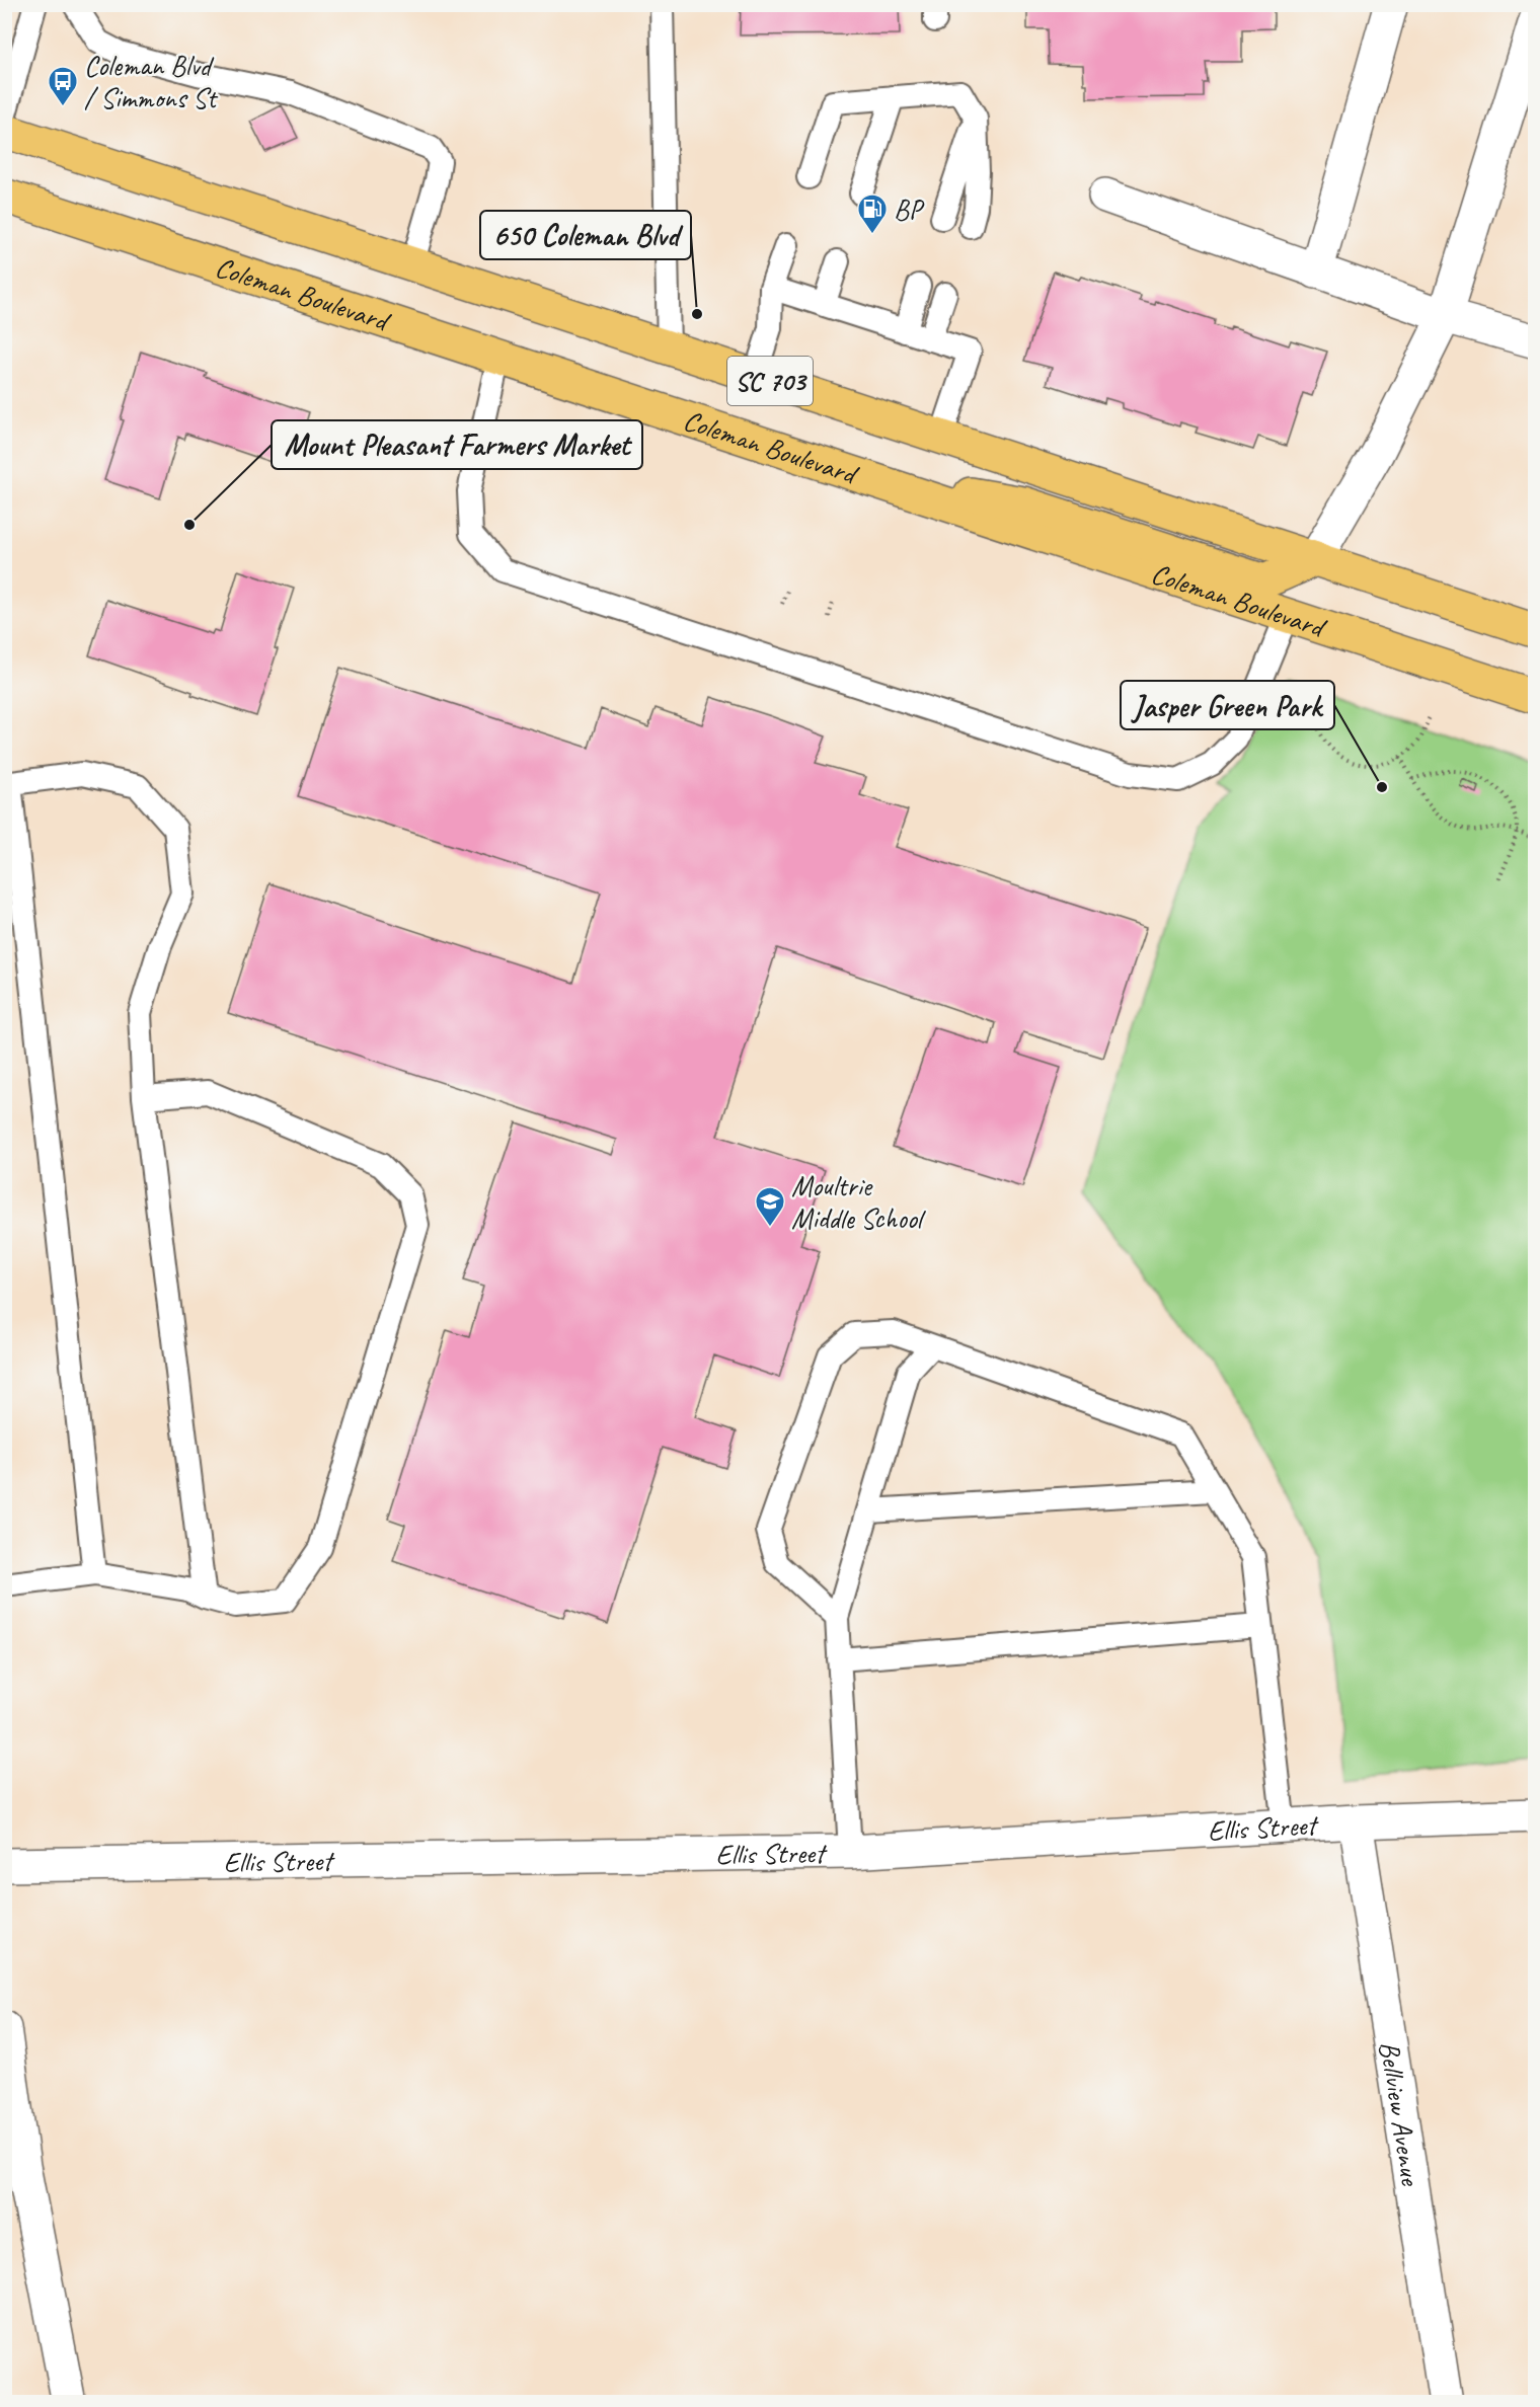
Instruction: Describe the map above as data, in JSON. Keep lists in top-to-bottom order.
{
  "streets": {
    "main road": ["Coleman Boulevard", "SC 703"],
    "street": ["Ellis Street", "Bellview Avenue"]
  },
  "crossings": [
    ["Ellis Street", "Bellview Avenue"]
  ],
  "places": {
    "bus stop": ["Coleman Blvd / Simmons St"],
    "fuel station": ["BP"],
    "other": ["650 Coleman Blvd", "Mount Pleasant Farmers Market", "Jasper Green Park"],
    "school or university": ["Moultrie Middle School"]
  }
}
